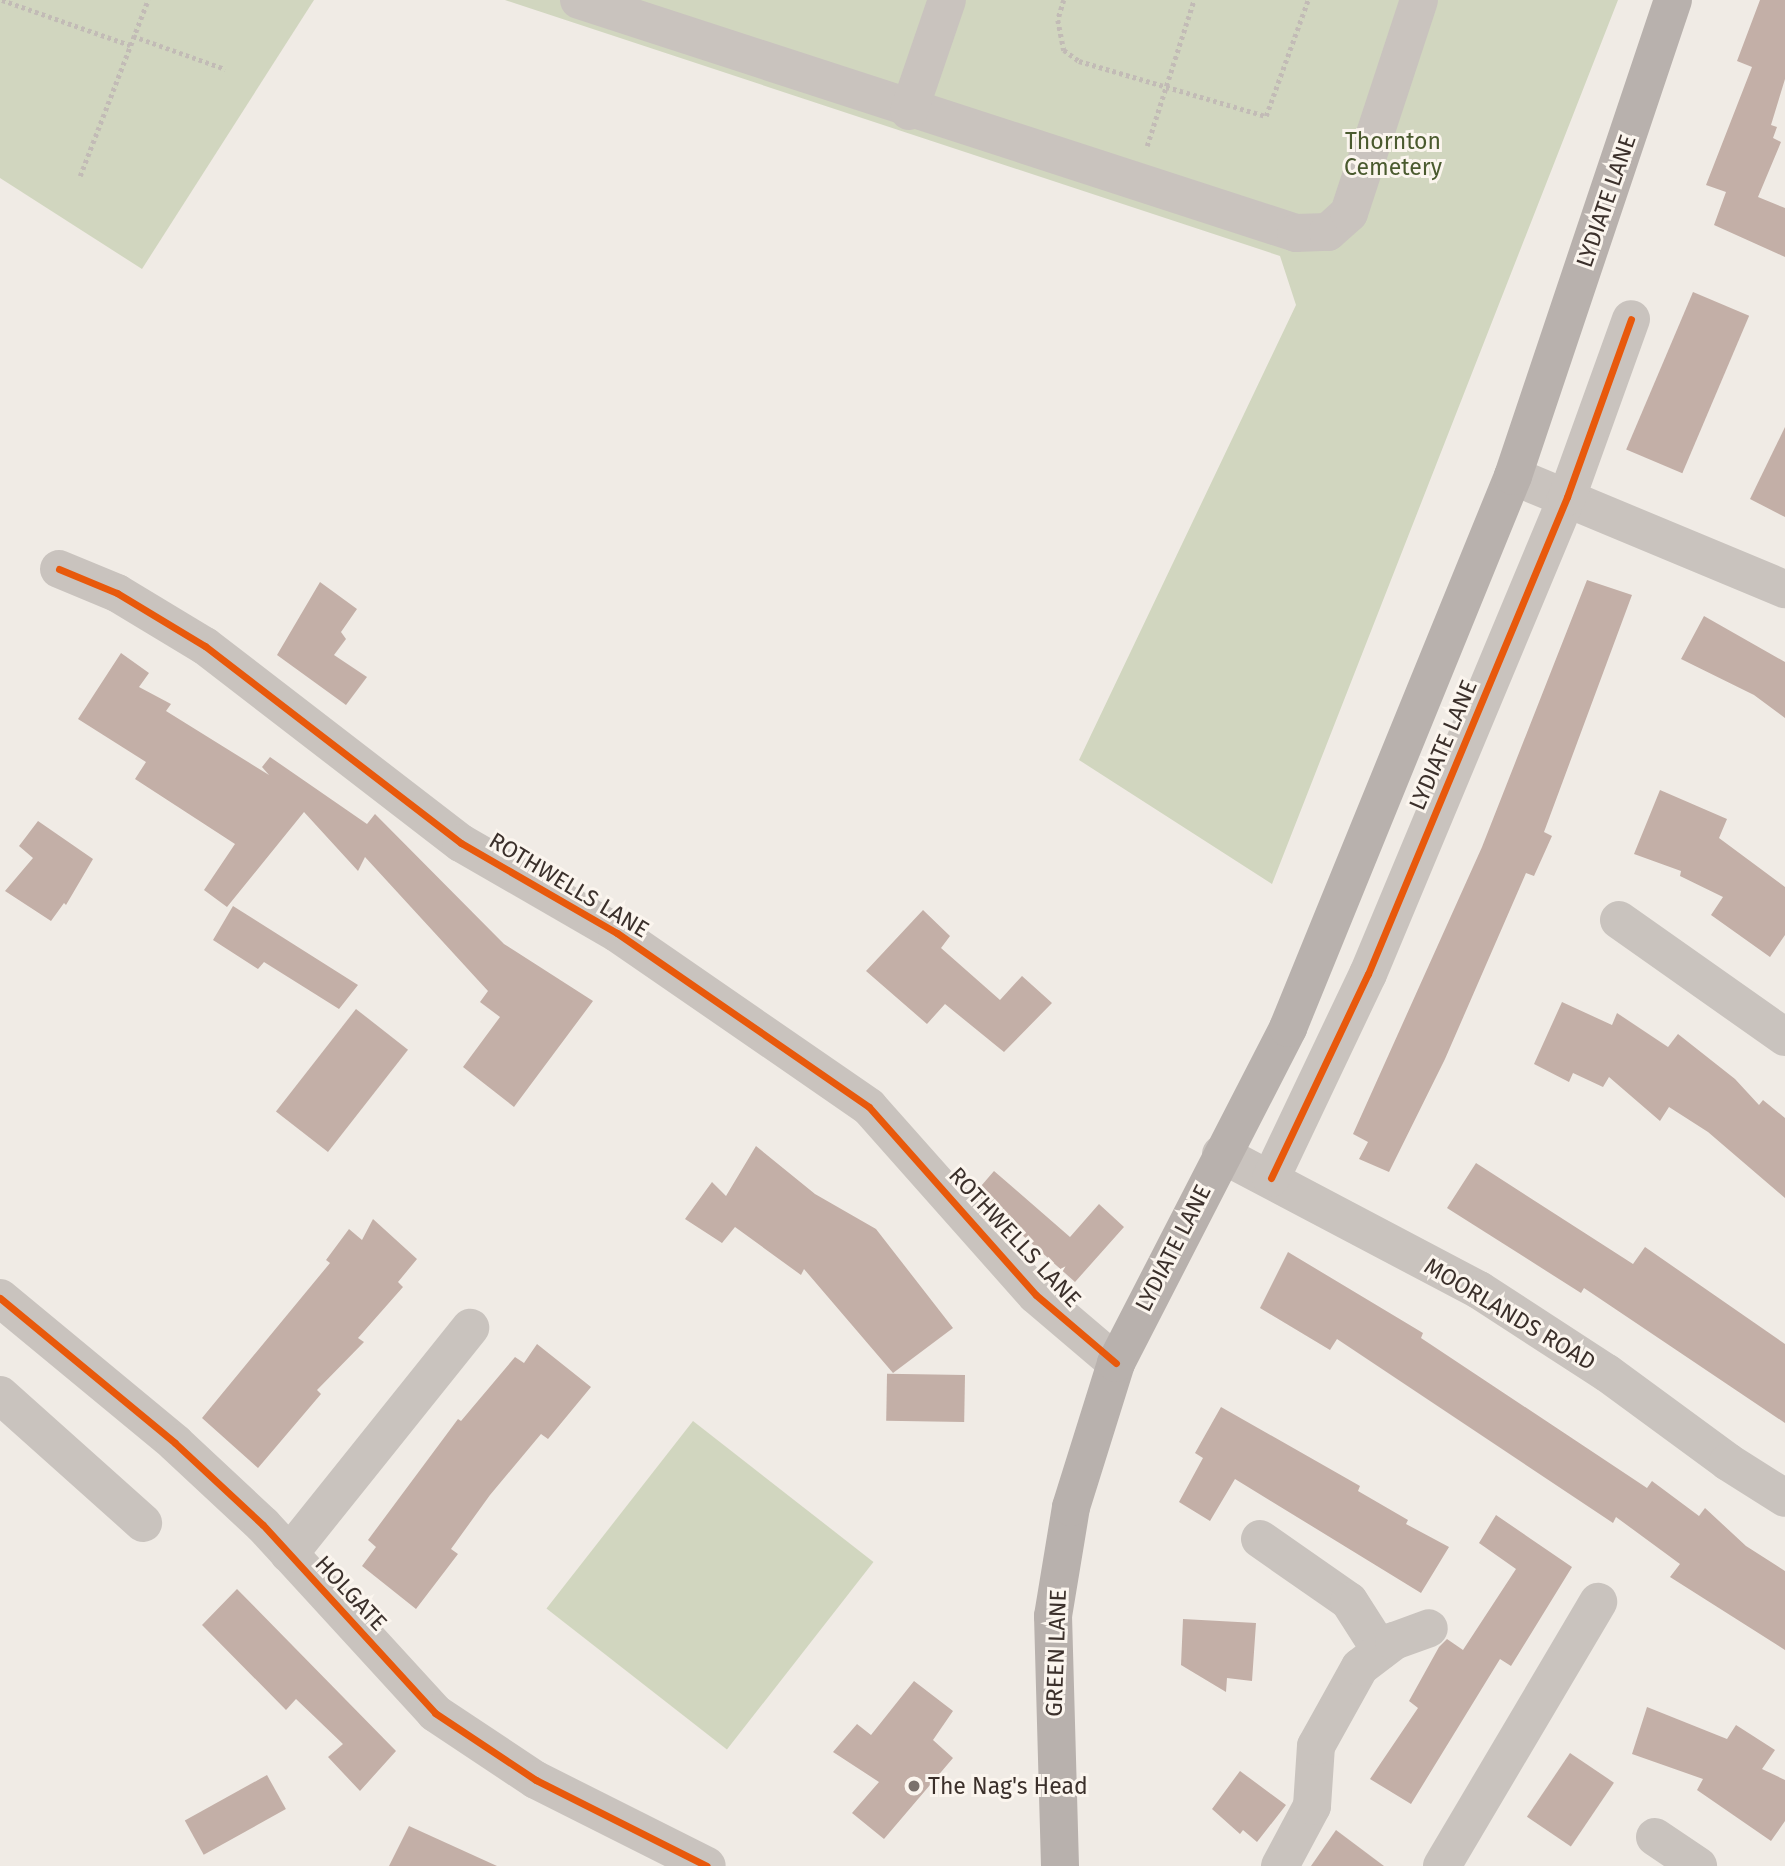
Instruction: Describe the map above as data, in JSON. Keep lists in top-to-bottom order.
{
  "streets": {
    "main road": ["LYDIATE LANE", "GREEN LANE"],
    "street": ["ROTHWELLS LANE", "MOORLANDS ROAD", "HOLGATE"]
  },
  "crossings": [
    ["LYDIATE LANE", "ROTHWELLS LANE"],
    ["LYDIATE LANE", "MOORLANDS ROAD"],
    ["LYDIATE LANE", "GREEN LANE"],
    ["ROTHWELLS LANE", "GREEN LANE"]
  ],
  "parks": ["Thornton Cemetery"],
  "places": ["The Nag's Head"]
}
